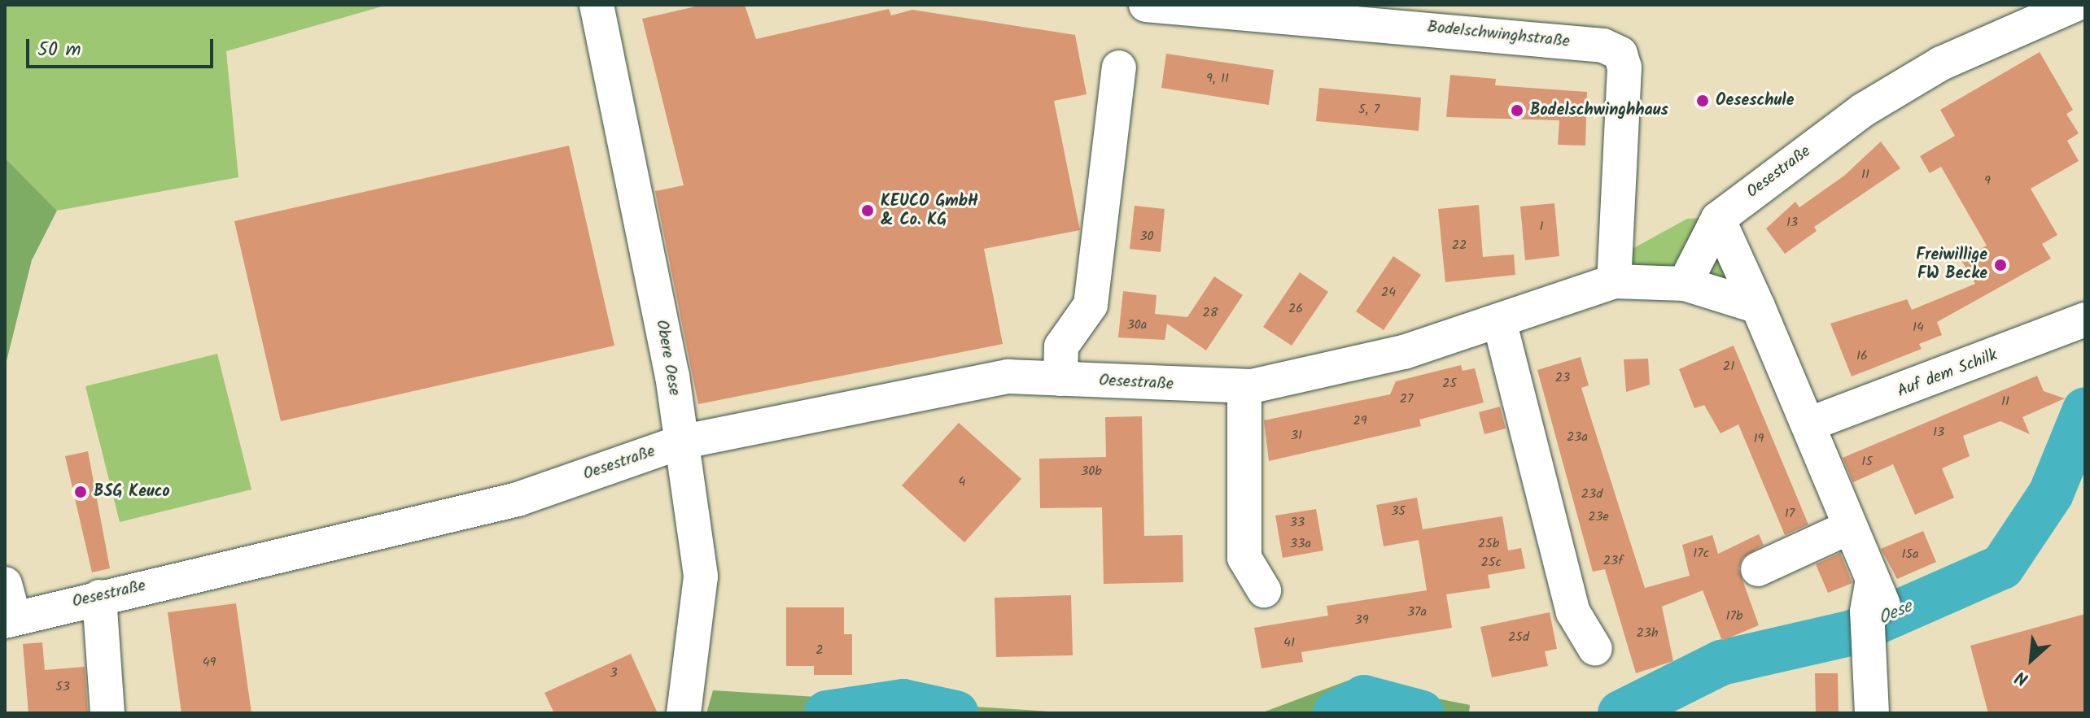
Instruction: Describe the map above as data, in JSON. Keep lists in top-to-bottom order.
{
  "streets": {
    "street": [
      "Bodelschwinghstraße",
      "Oesestraße",
      "Obere Oese",
      "Auf dem Schilk"
    ]
  },
  "crossings": [
    ["Bodelschwinghstraße", "Oesestraße"],
    ["Oesestraße", "Obere Oese"]
  ],
  "water": ["Oese"],
  "places": [
    "Oeseschule",
    "Bodelschwinghhaus",
    "KEUCO GmbH & Co. KG",
    "Freiwillige FW Becke",
    "BSG Keuco"
  ],
  "house_numbers": [
    "9, 11",
    "5, 7",
    "11",
    "9",
    "13",
    "1",
    "30",
    "22",
    "24",
    "26",
    "28",
    "30a",
    "14",
    "16",
    "21",
    "23",
    "25",
    "27",
    "11",
    "29",
    "13",
    "31",
    "23a",
    "19",
    "15",
    "30b",
    "4",
    "23d",
    "35",
    "17",
    "23e",
    "33",
    "33a",
    "25b",
    "17c",
    "15a",
    "23f",
    "25c",
    "37a",
    "17b",
    "39",
    "23h",
    "25d",
    "41",
    "2",
    "49",
    "3",
    "53"
  ],
  "scale_bar": "50 m",
  "north": "bottom left"
}
